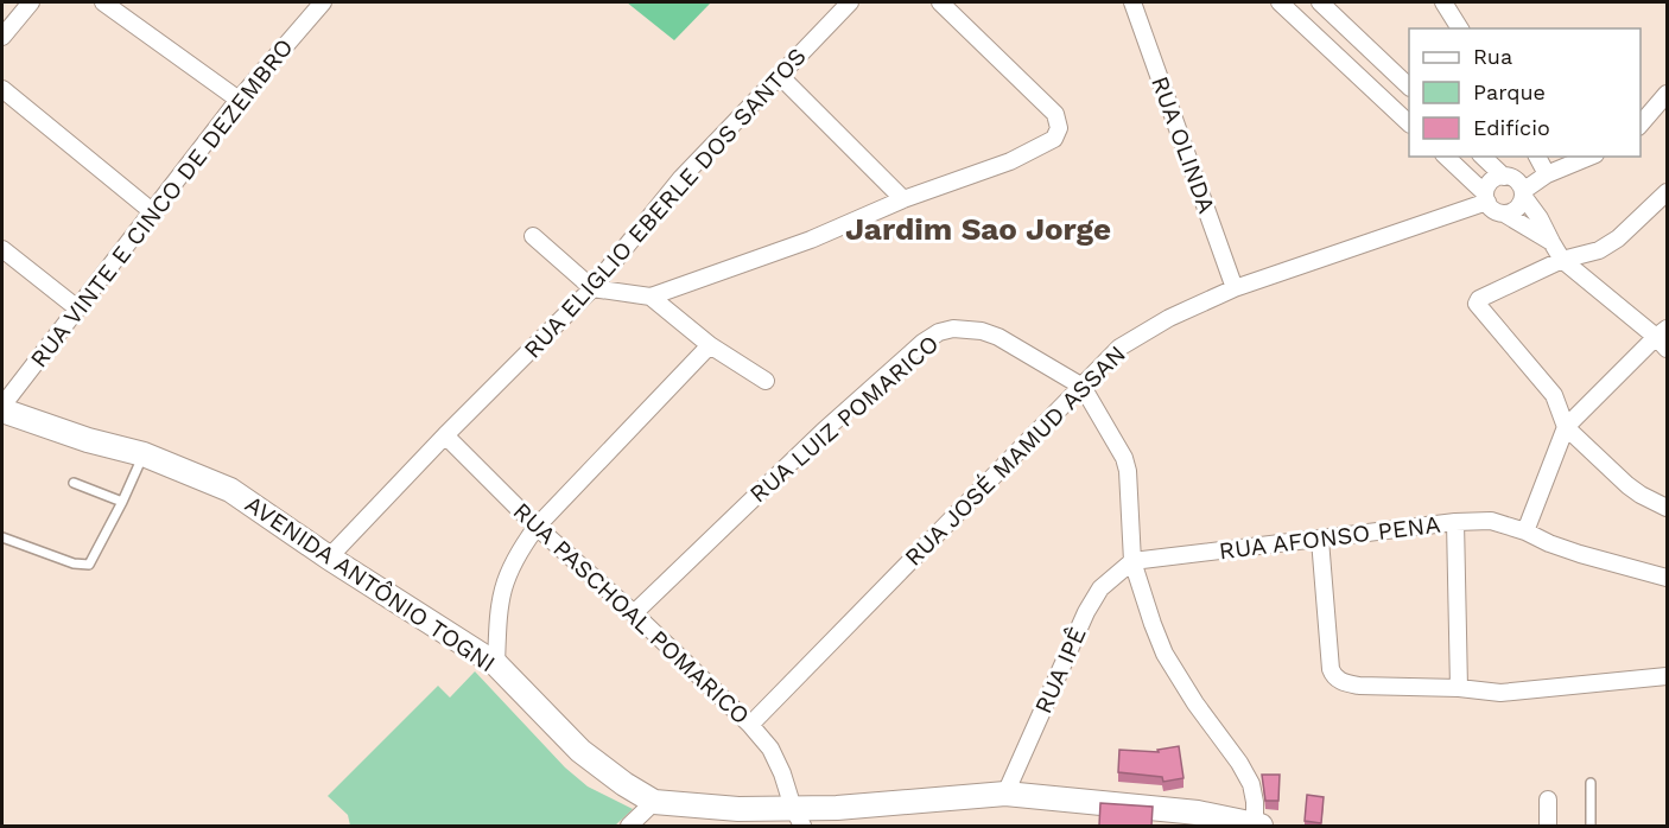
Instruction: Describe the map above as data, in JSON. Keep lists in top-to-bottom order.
{
  "streets": {
    "street": [
      "RUA OLINDA",
      "RUA VINTE E CINCO DE DEZEMBRO",
      "RUA ELIGLIO EBERLE DOS SANTOS",
      "RUA LUIZ POMARICO",
      "RUA JOSÉ MAMUD ASSAN",
      "RUA AFONSO PENA",
      "AVENIDA ANTÔNIO TOGNI",
      "RUA PASCHOAL POMARICO",
      "RUA IPÊ"
    ]
  },
  "crossings": [
    ["RUA OLINDA", "RUA JOSÉ MAMUD ASSAN"],
    ["RUA VINTE E CINCO DE DEZEMBRO", "AVENIDA ANTÔNIO TOGNI"],
    ["RUA ELIGLIO EBERLE DOS SANTOS", "AVENIDA ANTÔNIO TOGNI"],
    ["RUA ELIGLIO EBERLE DOS SANTOS", "RUA PASCHOAL POMARICO"],
    ["RUA LUIZ POMARICO", "RUA JOSÉ MAMUD ASSAN"],
    ["RUA LUIZ POMARICO", "RUA PASCHOAL POMARICO"],
    ["RUA JOSÉ MAMUD ASSAN", "RUA PASCHOAL POMARICO"],
    ["RUA AFONSO PENA", "RUA IPÊ"],
    ["AVENIDA ANTÔNIO TOGNI", "RUA PASCHOAL POMARICO"],
    ["AVENIDA ANTÔNIO TOGNI", "RUA IPÊ"]
  ],
  "districts": ["Jardim Sao Jorge"],
  "legend": ["Rua", "Parque", "Edifício"]
}
